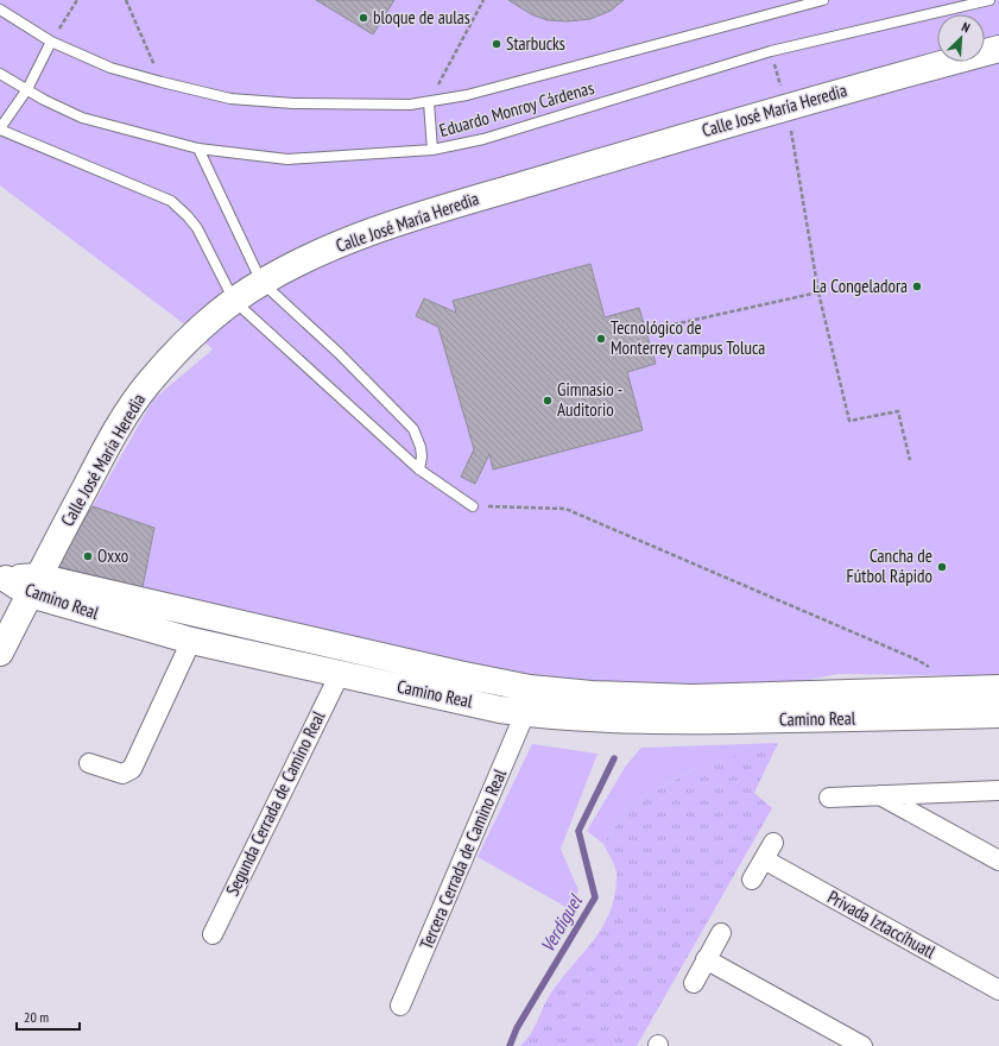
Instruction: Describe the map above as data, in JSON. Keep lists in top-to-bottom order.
{
  "streets": {
    "main road": ["Calle José María Heredia", "Camino Real"],
    "street": ["Segunda Cerrada de Camino Real", "Tercera Cerrada de Camino Real", "Privada Iztaccíhuatl"],
    "lane": ["Eduardo Monroy Cárdenas"]
  },
  "crossings": [
    ["Calle José María Heredia", "Camino Real"],
    ["Camino Real", "Segunda Cerrada de Camino Real"],
    ["Camino Real", "Tercera Cerrada de Camino Real"]
  ],
  "water": ["Verdiguel"],
  "places": [
    "bloque de aulas",
    "Starbucks",
    "La Congeladora",
    "Tecnológico de Monterrey campus Toluca",
    "Gimnasio - Auditorio",
    "Oxxo",
    "Cancha de Fútbol Rápido"
  ],
  "scale_bar": "20 m",
  "north": "top right"
}
